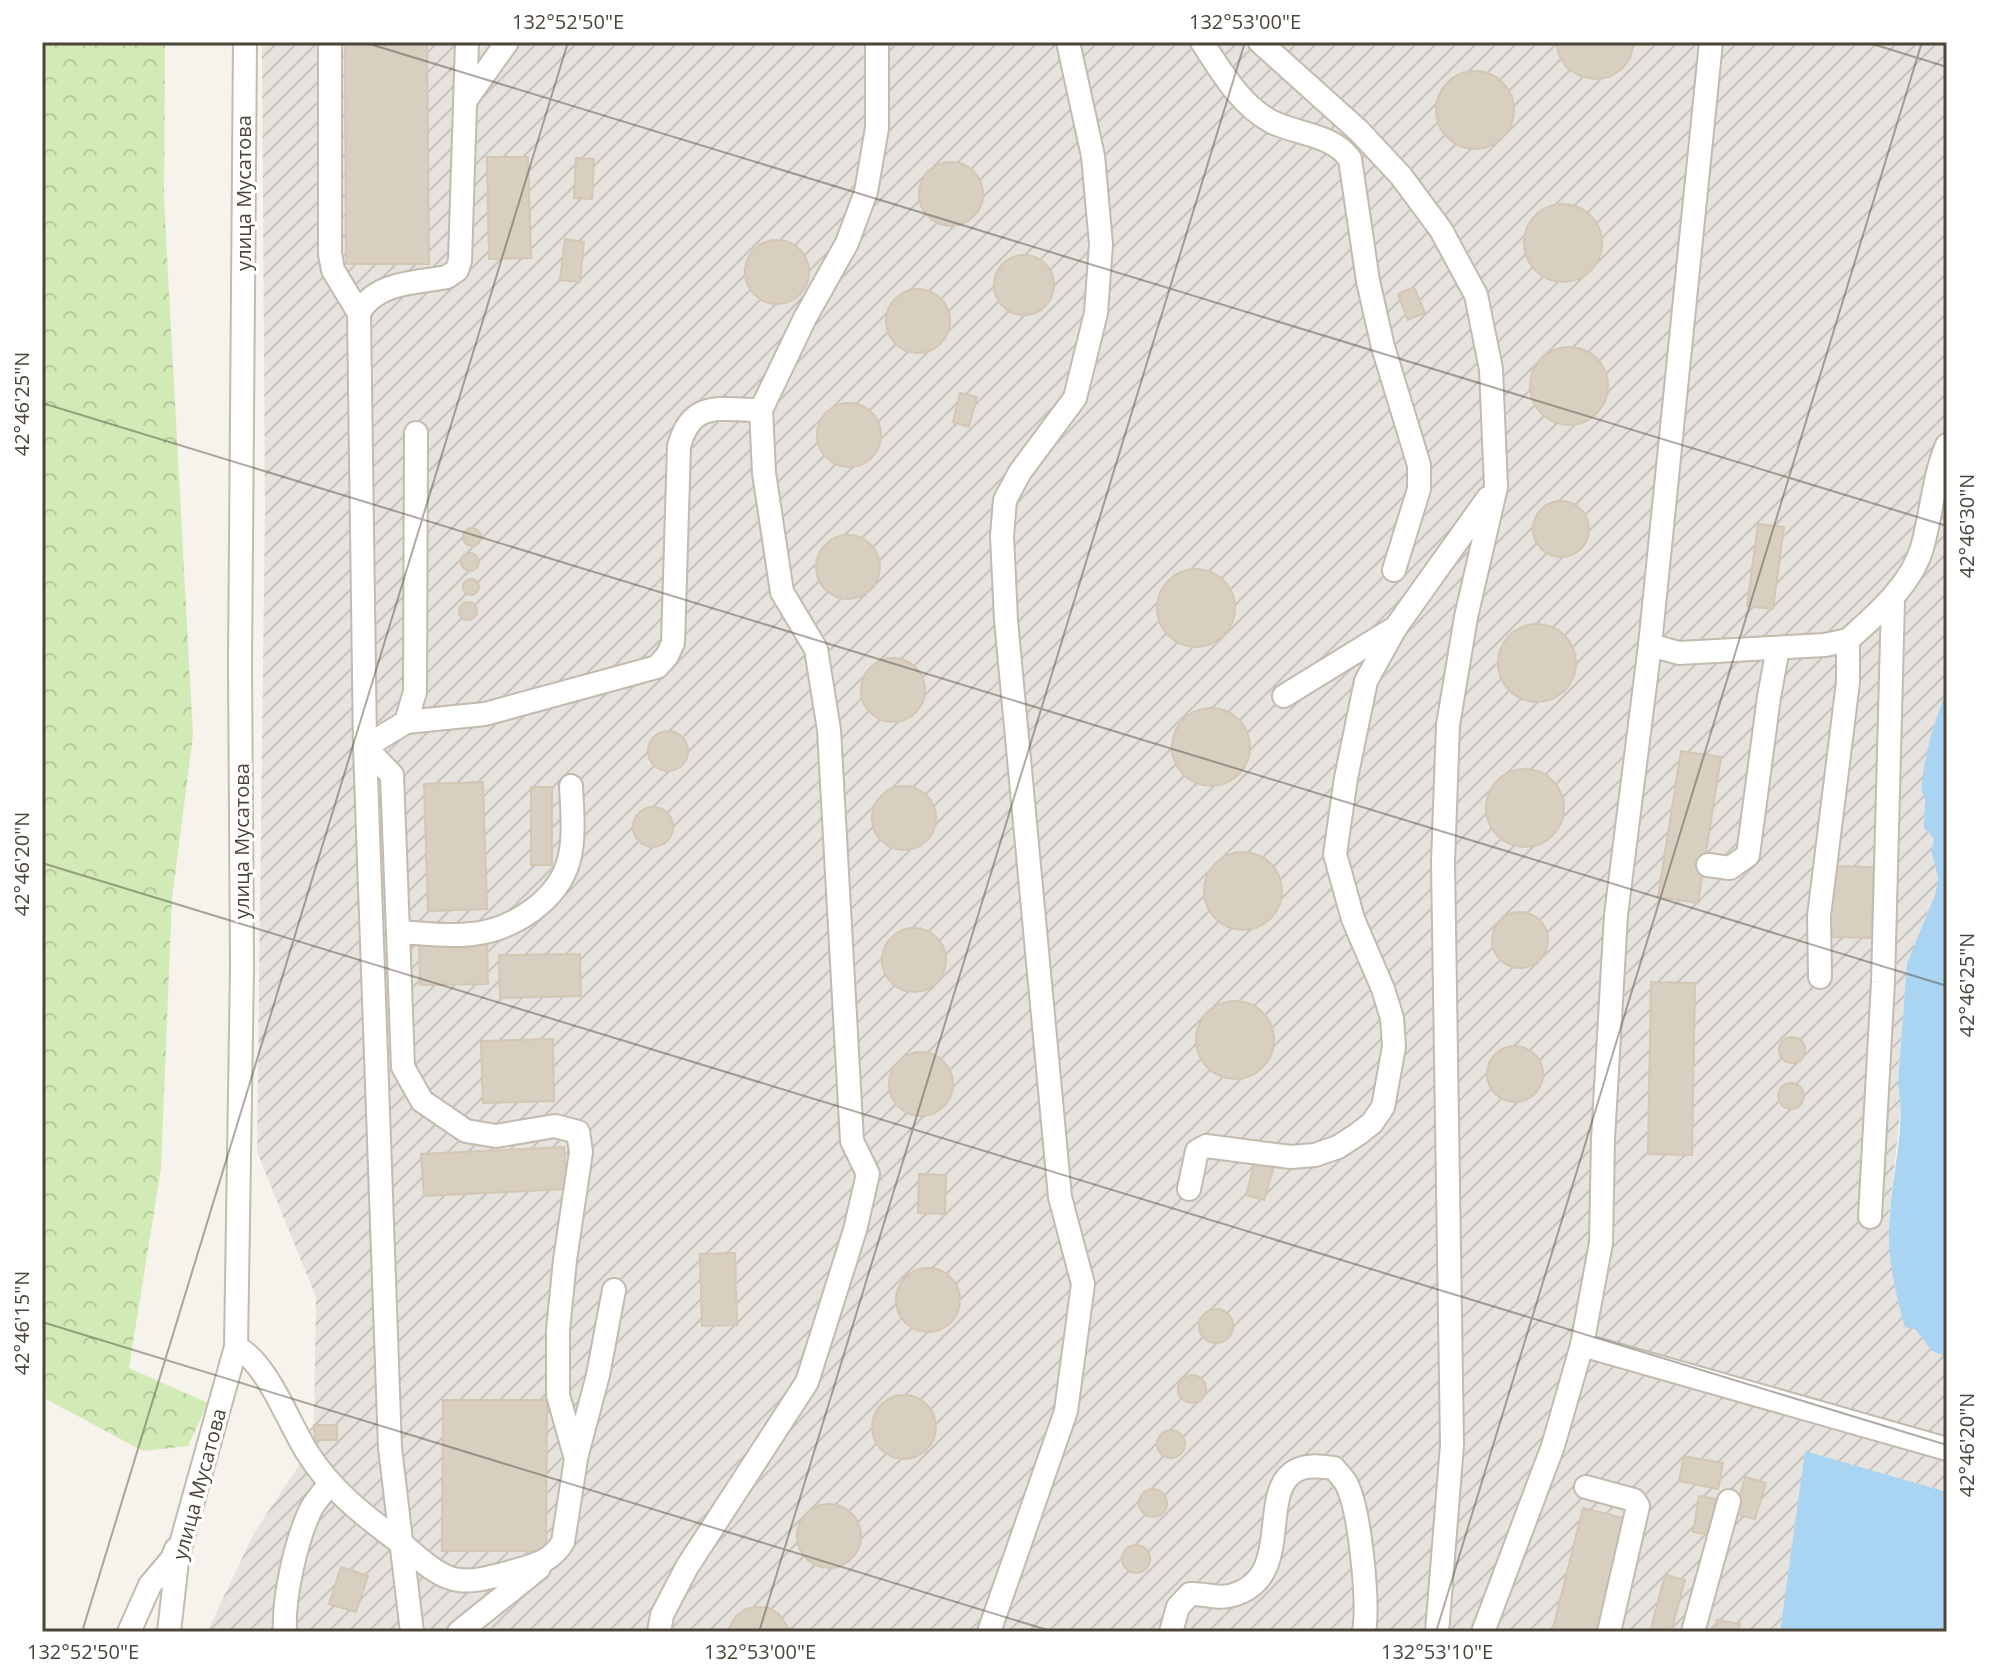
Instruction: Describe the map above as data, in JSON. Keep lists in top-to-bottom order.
{
  "streets": {
    "street": ["улица Мусатова"]
  },
  "coordinates": [
    "132°52'50\"E",
    "132°53'00\"E",
    "42°46'25\"N",
    "42°46'30\"N",
    "42°46'20\"N",
    "42°46'15\"N",
    "132°53'10\"E"
  ]
}
